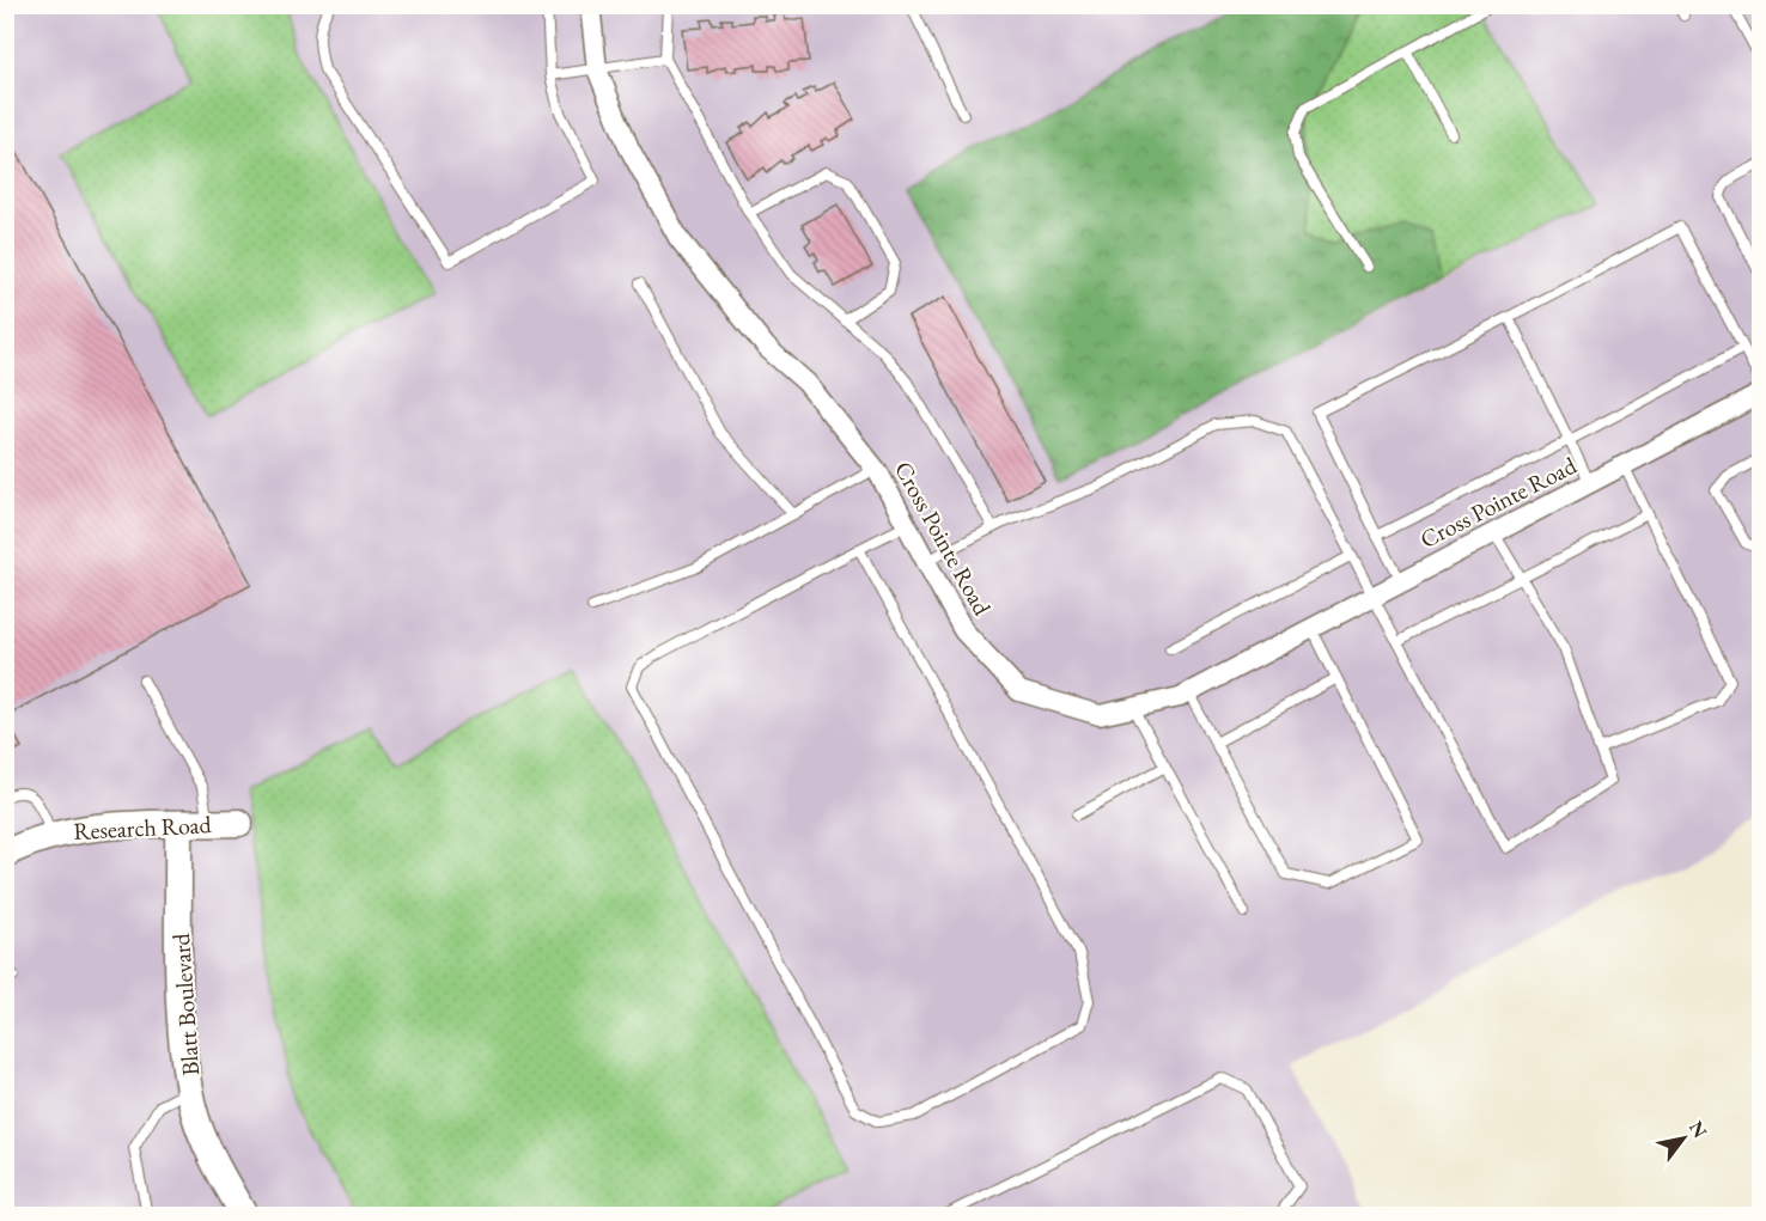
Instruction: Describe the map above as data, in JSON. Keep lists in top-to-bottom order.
{
  "streets": {
    "street": ["Cross Pointe Road", "Research Road", "Blatt Boulevard"]
  },
  "crossings": [
    ["Research Road", "Blatt Boulevard"]
  ],
  "north": "top right"
}
